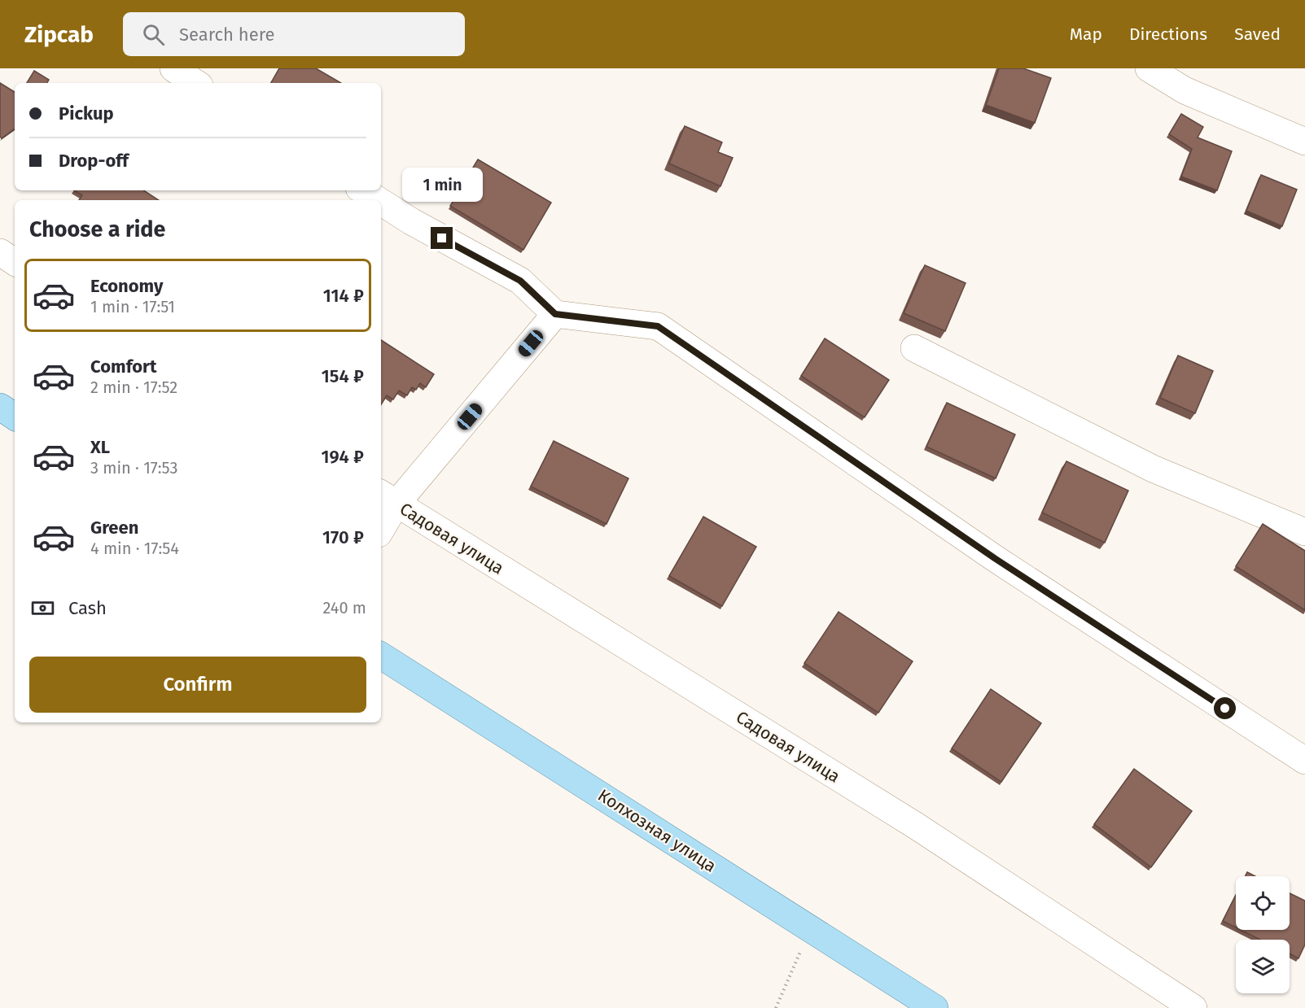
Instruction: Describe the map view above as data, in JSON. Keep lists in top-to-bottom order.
{
  "streets": {
    "main road": ["Колхозная улица"],
    "street": ["Садовая улица"]
  },
  "page": {
    "header": "Zipcab",
    "search": "Search here",
    "nav": ["Map", "Directions", "Saved"],
    "banner": ["Pickup", "Drop-off"],
    "bubble": "1 min",
    "heading": "Choose a ride",
    "list": [
      {
        "name": "Economy",
        "note": "1 min · 17:51",
        "value": "114 ₽"
      },
      {
        "name": "Comfort",
        "note": "2 min · 17:52",
        "value": "154 ₽"
      },
      {
        "name": "XL",
        "note": "3 min · 17:53",
        "value": "194 ₽"
      },
      {
        "name": "Green",
        "note": "4 min · 17:54",
        "value": "170 ₽"
      }
    ],
    "pay": ["Cash", "240 m"],
    "buttons": "Confirm"
  }
}
